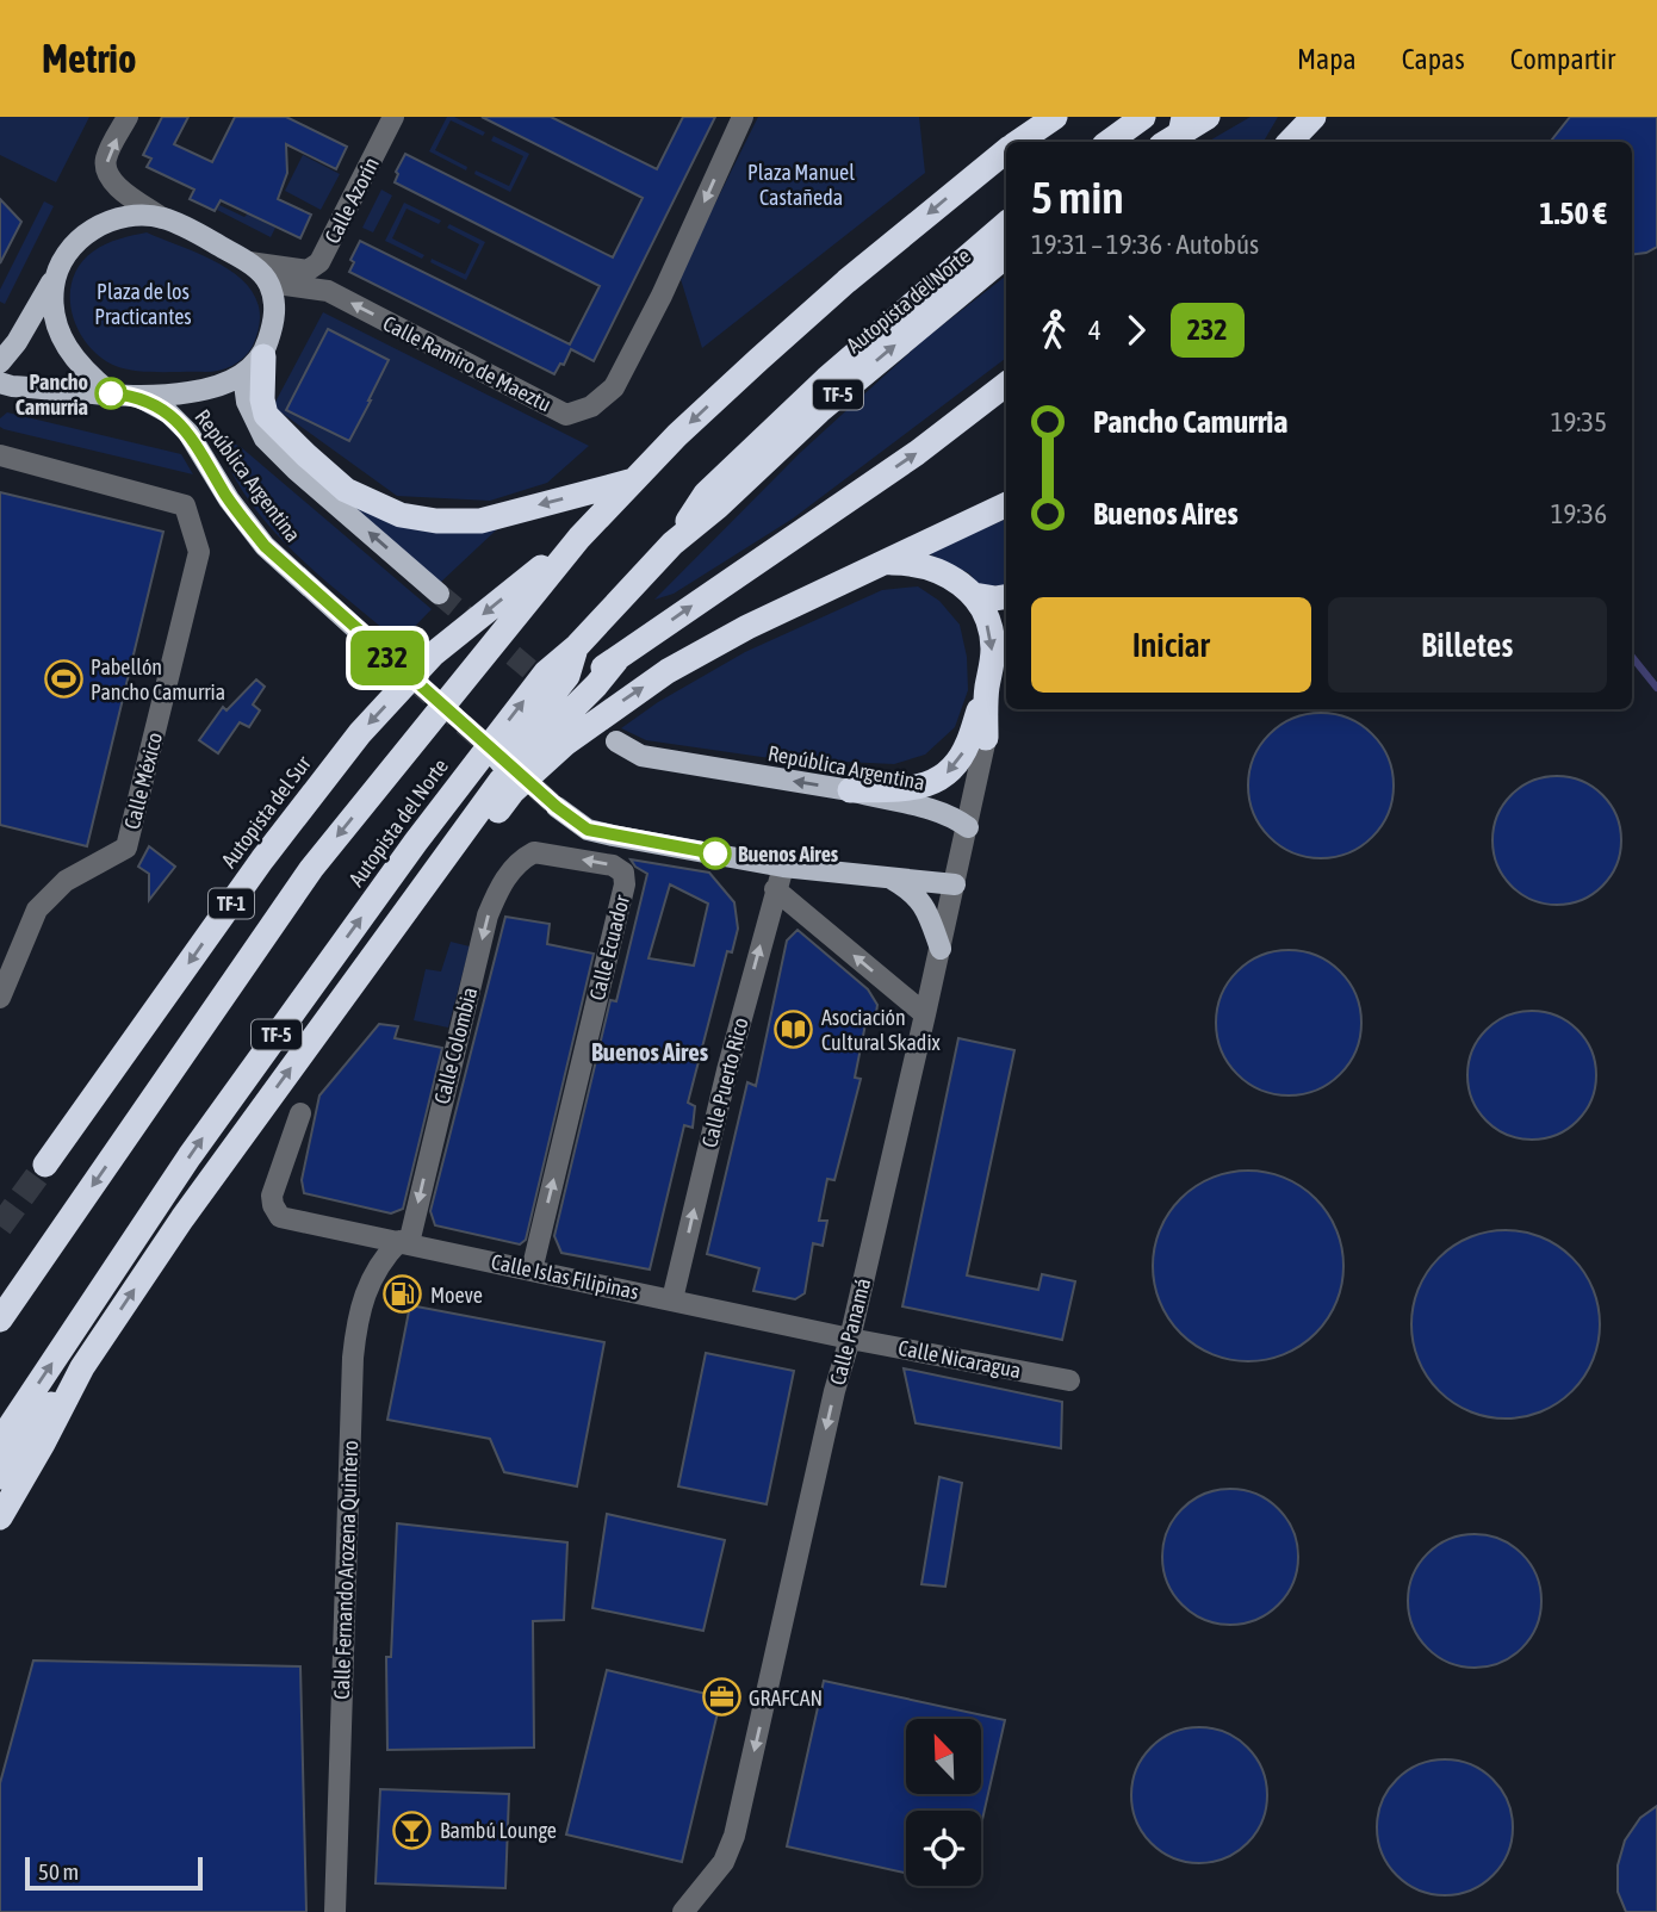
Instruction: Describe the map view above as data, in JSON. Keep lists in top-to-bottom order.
{
  "streets": {
    "highway": [
      "Autopista del Norte",
      "TF-5",
      "Autopista del Sur",
      "TF-1"
    ],
    "main road": ["República Argentina"],
    "street": [
      "Calle Azorín",
      "Calle Ramiro de Maeztu",
      "Calle México",
      "Calle Ecuador",
      "Calle Colombia",
      "Calle Puerto Rico",
      "Calle Islas Filipinas",
      "Calle Panamá",
      "Calle Nicaragua",
      "Calle Fernando Arozena Quintero"
    ]
  },
  "crossings": [
    ["Calle Azorín", "Calle Ramiro de Maeztu"],
    ["Calle Azorín", "República Argentina"],
    ["Autopista del Norte", "Autopista del Sur"],
    ["Calle Ramiro de Maeztu", "República Argentina"],
    ["República Argentina", "Calle Panamá"],
    ["Calle Ecuador", "Calle Colombia"],
    ["Calle Ecuador", "Calle Islas Filipinas"],
    ["Calle Colombia", "Calle Islas Filipinas"],
    ["Calle Colombia", "Calle Fernando Arozena Quintero"],
    ["Calle Puerto Rico", "Calle Islas Filipinas"],
    ["Calle Islas Filipinas", "Calle Panamá"],
    ["Calle Islas Filipinas", "Calle Nicaragua"],
    ["Calle Islas Filipinas", "Calle Fernando Arozena Quintero"],
    ["Calle Panamá", "Calle Nicaragua"]
  ],
  "one_way": [
    "Calle Ecuador",
    "Calle Colombia",
    "Calle Puerto Rico",
    "Calle Panamá"
  ],
  "districts": ["Buenos Aires"],
  "parks": ["Plaza Manuel Castañeda", "Plaza de los Practicantes"],
  "places": {
    "other": ["Pancho Camurria", "Buenos Aires"],
    "sports": ["Pabellón Pancho Camurria"],
    "library": ["Asociación Cultural Skadix"],
    "fuel station": ["Moeve"],
    "office": ["GRAFCAN"],
    "bar": ["Bambú Lounge"]
  },
  "lines": ["bus line 232"],
  "scale_bar": "50 m",
  "north": "top left",
  "page": {
    "header": "Metrio",
    "nav": ["Mapa", "Capas", "Compartir"],
    "on_map": "232",
    "heading": ["5 min", "19:31 – 19:36 · Autobús", "1.50 €"],
    "legs": ["4", "232"],
    "list": [
      {
        "name": "Pancho Camurria",
        "value": "19:35"
      },
      {
        "name": "Buenos Aires",
        "value": "19:36"
      }
    ],
    "buttons": ["Iniciar", "Billetes"],
    "scale": "50 m"
  }
}
